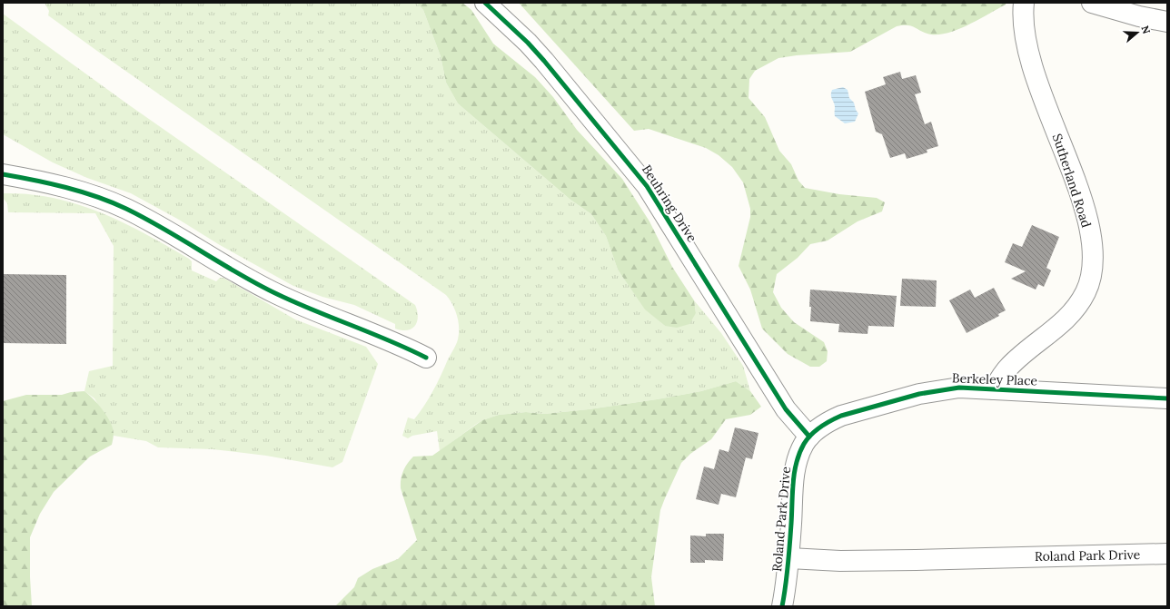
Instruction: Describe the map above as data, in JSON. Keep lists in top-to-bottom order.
{
  "streets": {
    "street": [
      "Sutherland Road",
      "Beuhring Drive",
      "Berkeley Place",
      "Roland Park Drive"
    ]
  },
  "crossings": [
    ["Sutherland Road", "Berkeley Place"],
    ["Beuhring Drive", "Berkeley Place"],
    ["Beuhring Drive", "Roland Park Drive"],
    ["Berkeley Place", "Roland Park Drive"]
  ],
  "north": "right"
}
